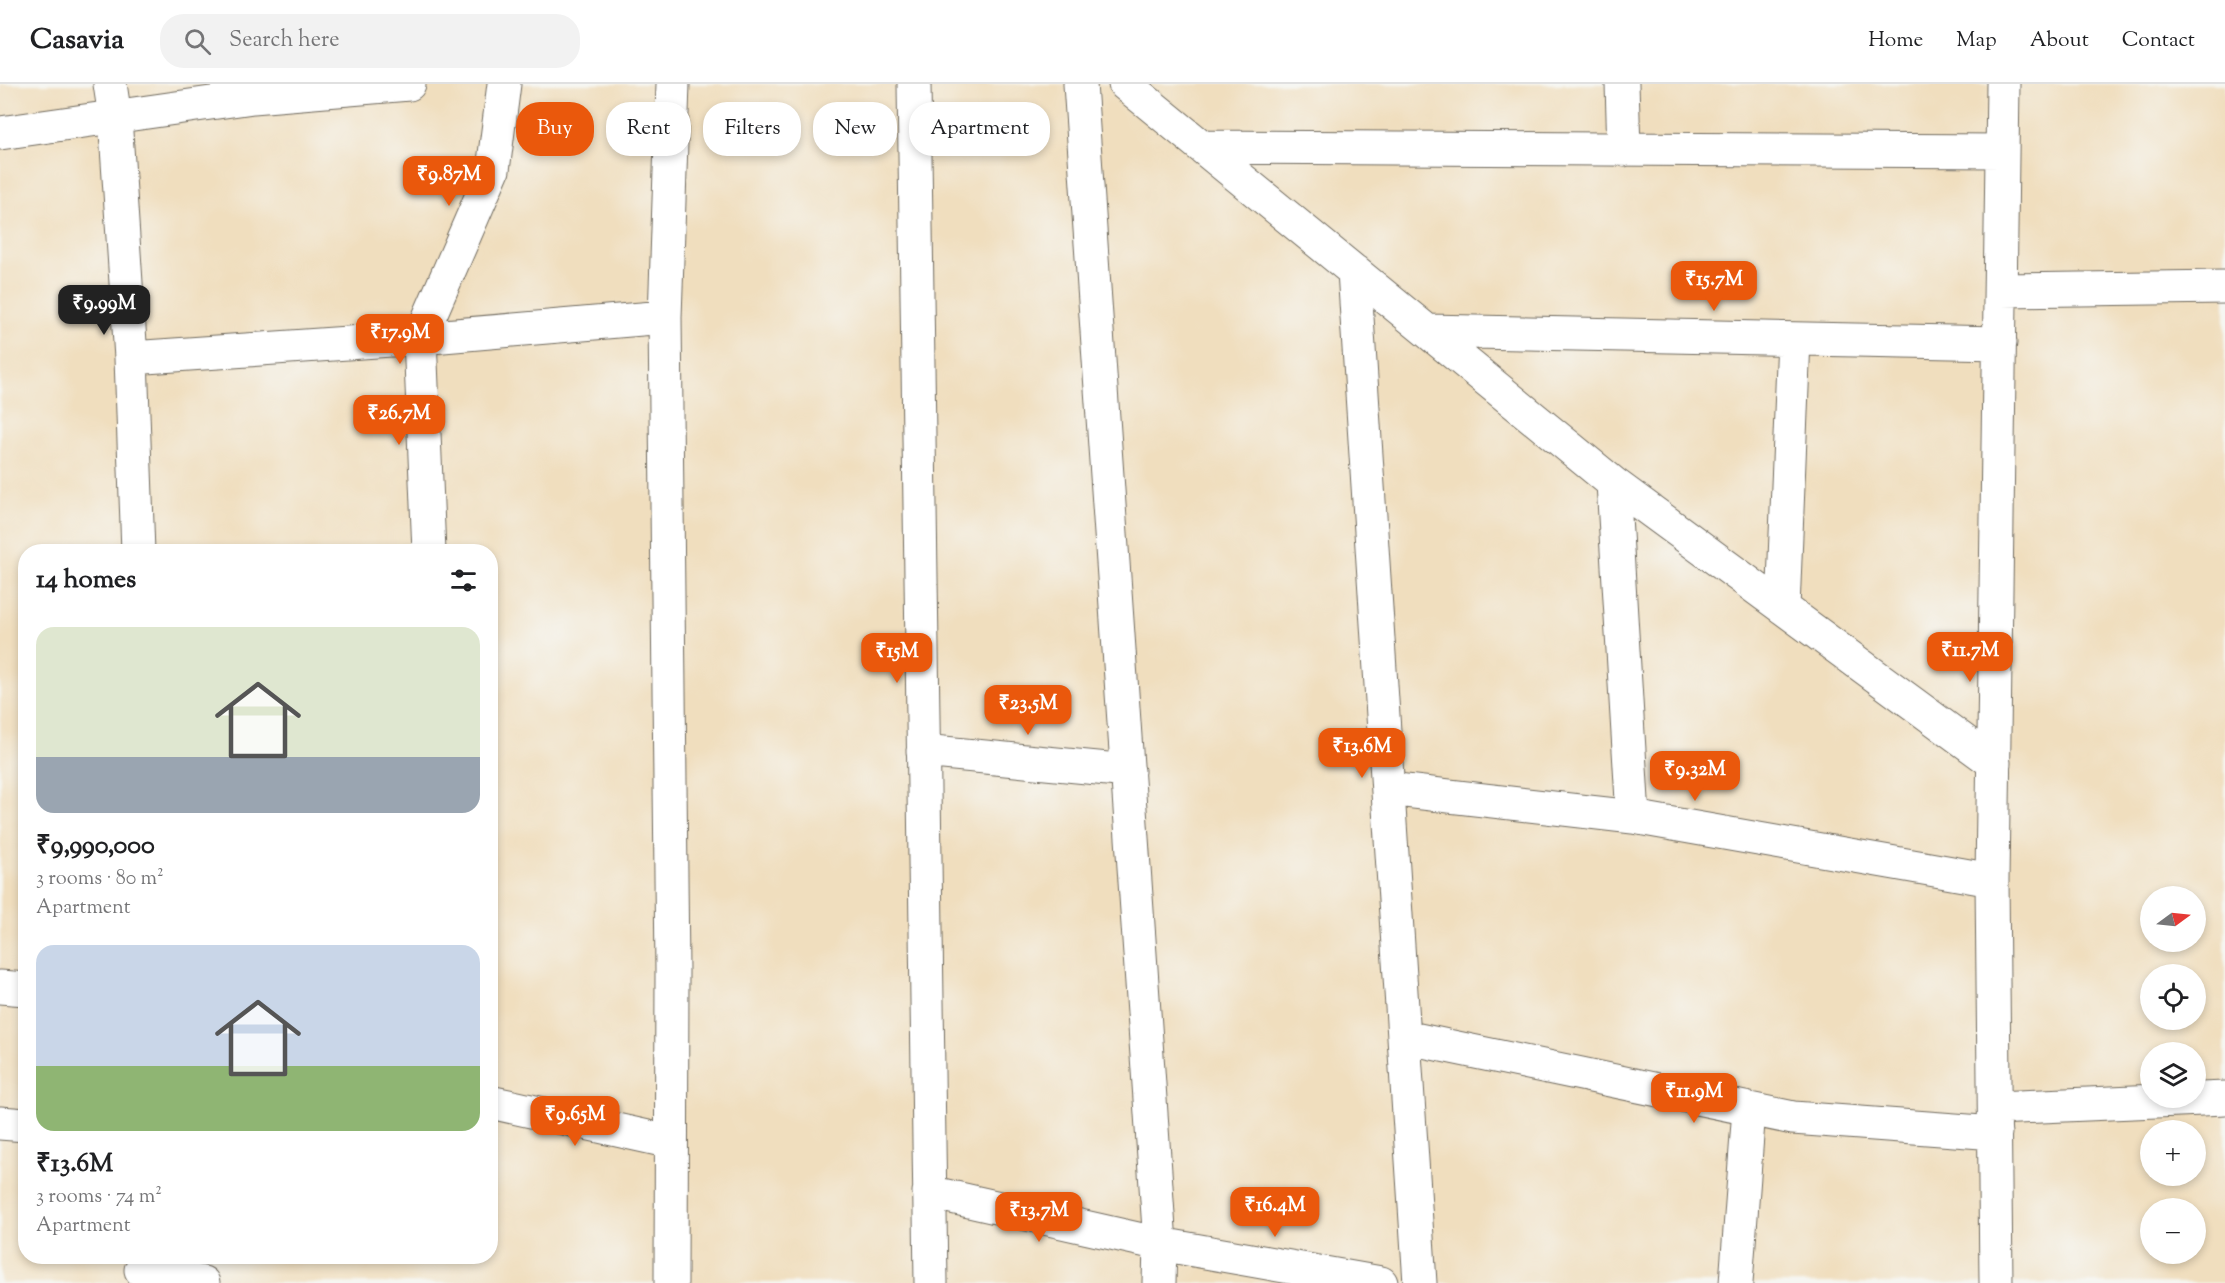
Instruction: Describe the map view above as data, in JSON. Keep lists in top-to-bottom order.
{
  "north": "right",
  "page": {
    "header": "Casavia",
    "search": "Search here",
    "nav": [
      "Home",
      "Map",
      "About",
      "Contact"
    ],
    "chip": [
      "Buy",
      "Rent",
      "Filters",
      "New",
      "Apartment"
    ],
    "price": [
      "₹9.87M",
      "₹15.7M",
      "₹9.99M",
      "₹17.9M",
      "₹26.7M",
      "₹11.7M",
      "₹15M",
      "₹23.5M",
      "₹13.6M",
      "₹9.32M",
      "₹11.9M",
      "₹9.65M",
      "₹16.4M",
      "₹13.7M"
    ],
    "heading": "14 homes",
    "list": [
      {
        "name": "₹9,990,000",
        "note": "3 rooms · 80 m² · Apartment"
      },
      {
        "name": "₹13.6M",
        "note": "3 rooms · 74 m² · Apartment"
      }
    ],
    "map_buttons": ["+", "−"]
  }
}
